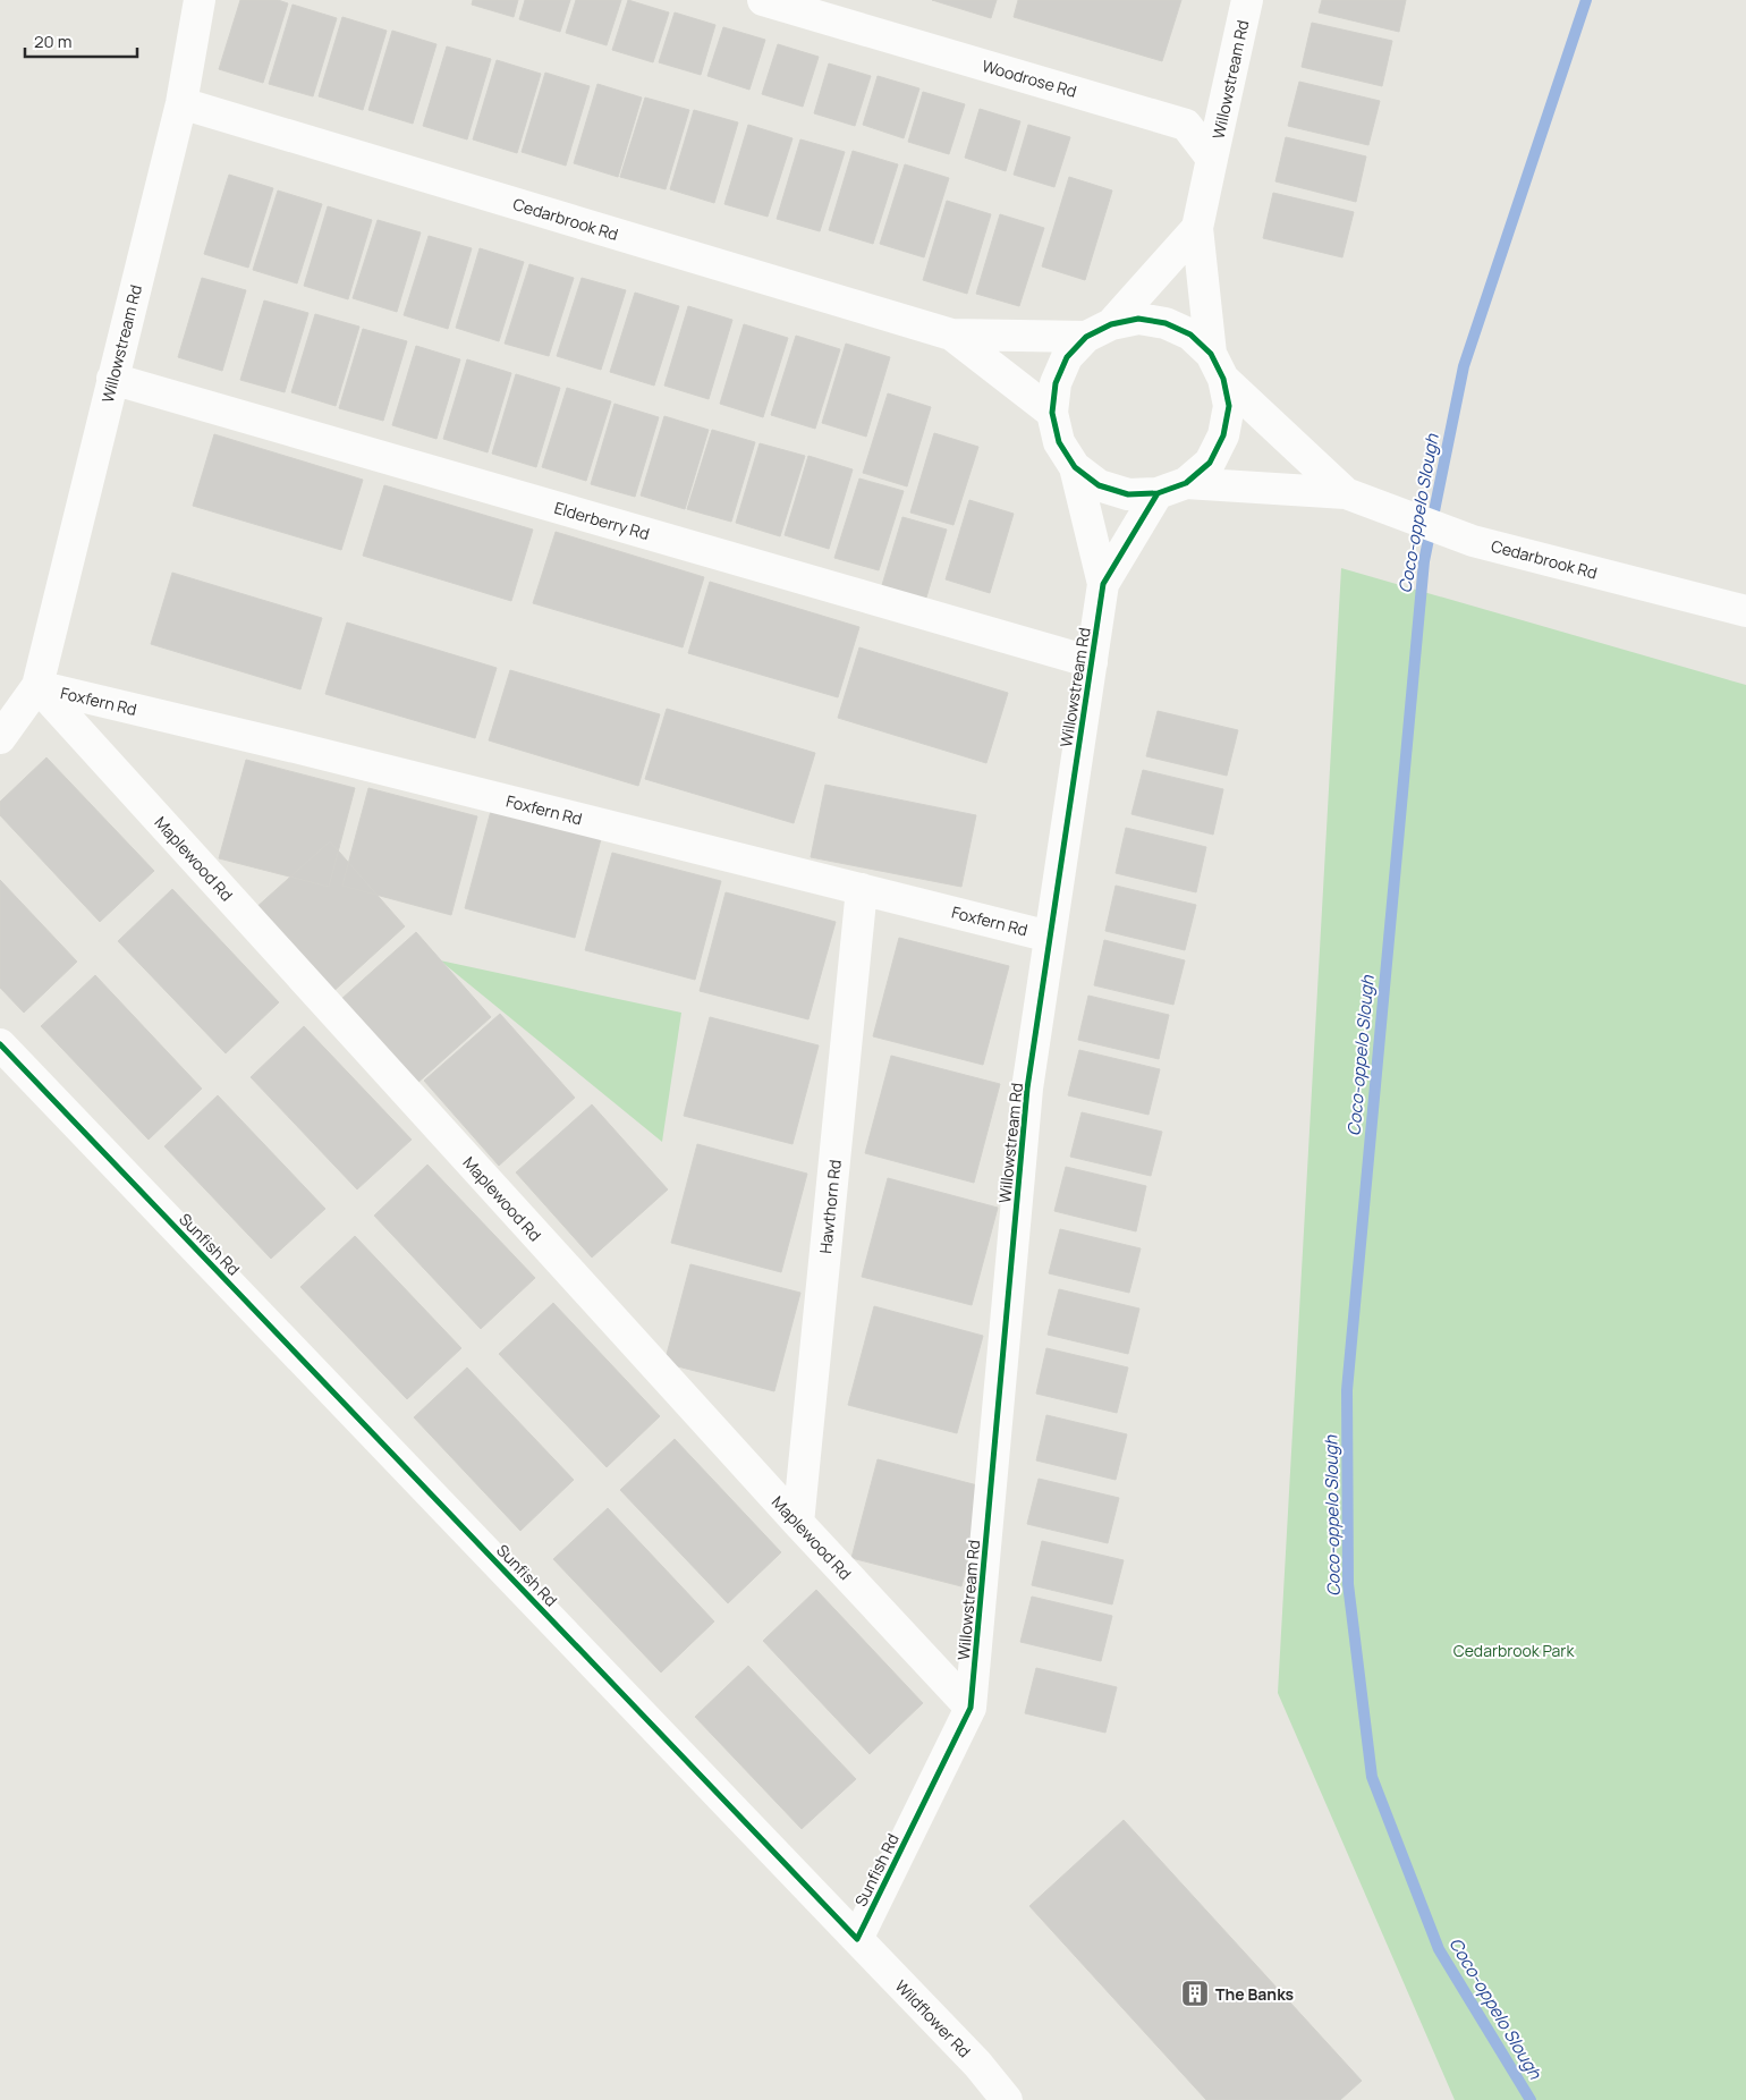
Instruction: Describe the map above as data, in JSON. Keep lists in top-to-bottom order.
{
  "streets": {
    "street": [
      "Woodrose Rd",
      "Willowstream Rd",
      "Cedarbrook Rd",
      "Elderberry Rd",
      "Foxfern Rd",
      "Maplewood Rd",
      "Hawthorn Rd",
      "Sunfish Rd",
      "Wildflower Rd"
    ]
  },
  "crossings": [
    ["Woodrose Rd", "Willowstream Rd"],
    ["Willowstream Rd", "Cedarbrook Rd"],
    ["Willowstream Rd", "Elderberry Rd"],
    ["Willowstream Rd", "Foxfern Rd"],
    ["Willowstream Rd", "Maplewood Rd"],
    ["Willowstream Rd", "Sunfish Rd"],
    ["Foxfern Rd", "Maplewood Rd"],
    ["Foxfern Rd", "Hawthorn Rd"],
    ["Maplewood Rd", "Hawthorn Rd"],
    ["Maplewood Rd", "Sunfish Rd"],
    ["Sunfish Rd", "Wildflower Rd"]
  ],
  "water": ["Coco-oppelo Slough"],
  "parks": ["Cedarbrook Park"],
  "places": {
    "building": ["The Banks"]
  },
  "scale_bar": "20 m"
}
